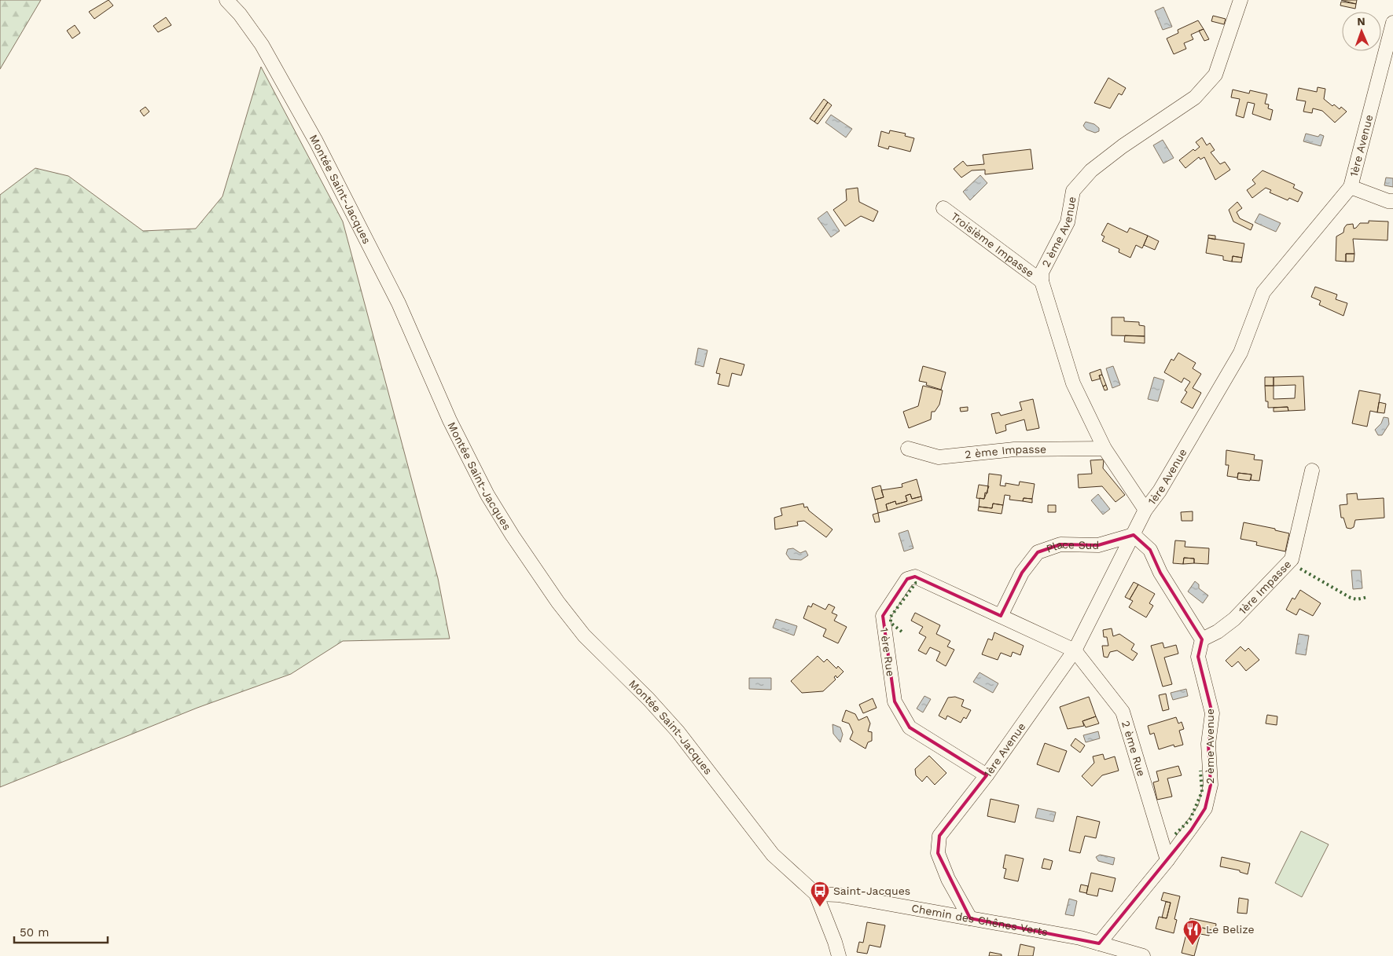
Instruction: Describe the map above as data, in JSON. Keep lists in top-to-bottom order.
{
  "streets": {
    "street": [
      "1ère Avenue",
      "Montée Saint-Jacques",
      "2 ème Avenue",
      "Troisième Impasse",
      "2 ème Impasse",
      "Place Sud",
      "1ère Impasse",
      "1 ère Rue",
      "2 ème Rue",
      "Chemin des Chênes Verts"
    ]
  },
  "crossings": [
    ["1ère Avenue", "2 ème Avenue"],
    ["1ère Avenue", "Place Sud"],
    ["1ère Avenue", "1 ère Rue"],
    ["1ère Avenue", "2 ème Rue"],
    ["1ère Avenue", "Chemin des Chênes Verts"],
    ["Montée Saint-Jacques", "Chemin des Chênes Verts"],
    ["2 ème Avenue", "Troisième Impasse"],
    ["2 ème Avenue", "2 ème Impasse"],
    ["2 ème Avenue", "1ère Impasse"],
    ["2 ème Avenue", "2 ème Rue"],
    ["2 ème Avenue", "Chemin des Chênes Verts"],
    ["Place Sud", "1 ère Rue"],
    ["1 ère Rue", "2 ème Rue"]
  ],
  "places": {
    "bus stop": ["Saint-Jacques"],
    "restaurant": ["Le Belize"]
  },
  "scale_bar": "50 m",
  "north": "top"
}
